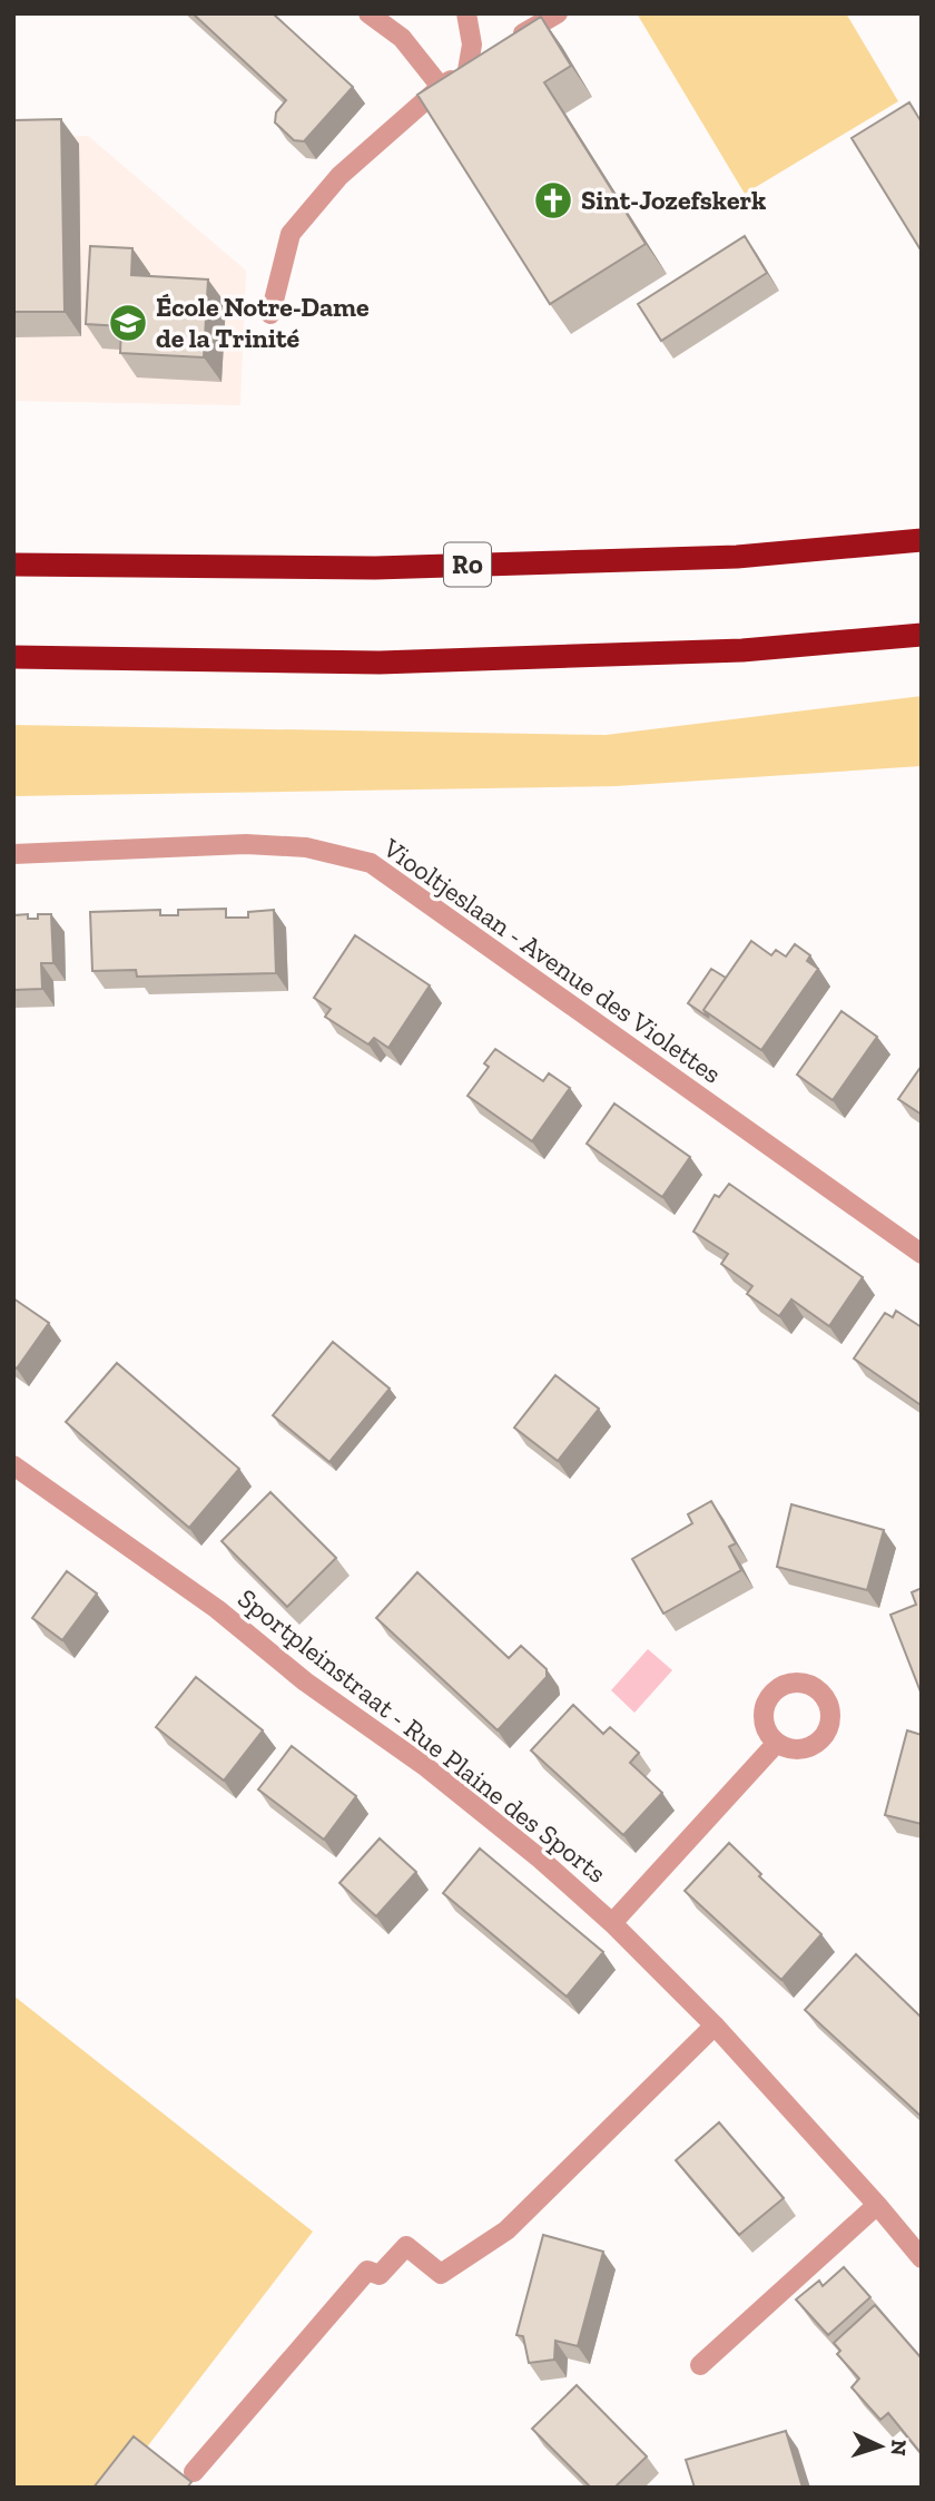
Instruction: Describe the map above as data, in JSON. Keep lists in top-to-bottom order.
{
  "streets": {
    "highway": ["R0"],
    "street": ["Viooltjeslaan - Avenue des Violettes", "Sportpleinstraat - Rue Plaine des Sports"]
  },
  "places": {
    "church": ["Sint-Jozefskerk"],
    "school or university": ["École Notre-Dame de la Trinité"]
  },
  "north": "right"
}
